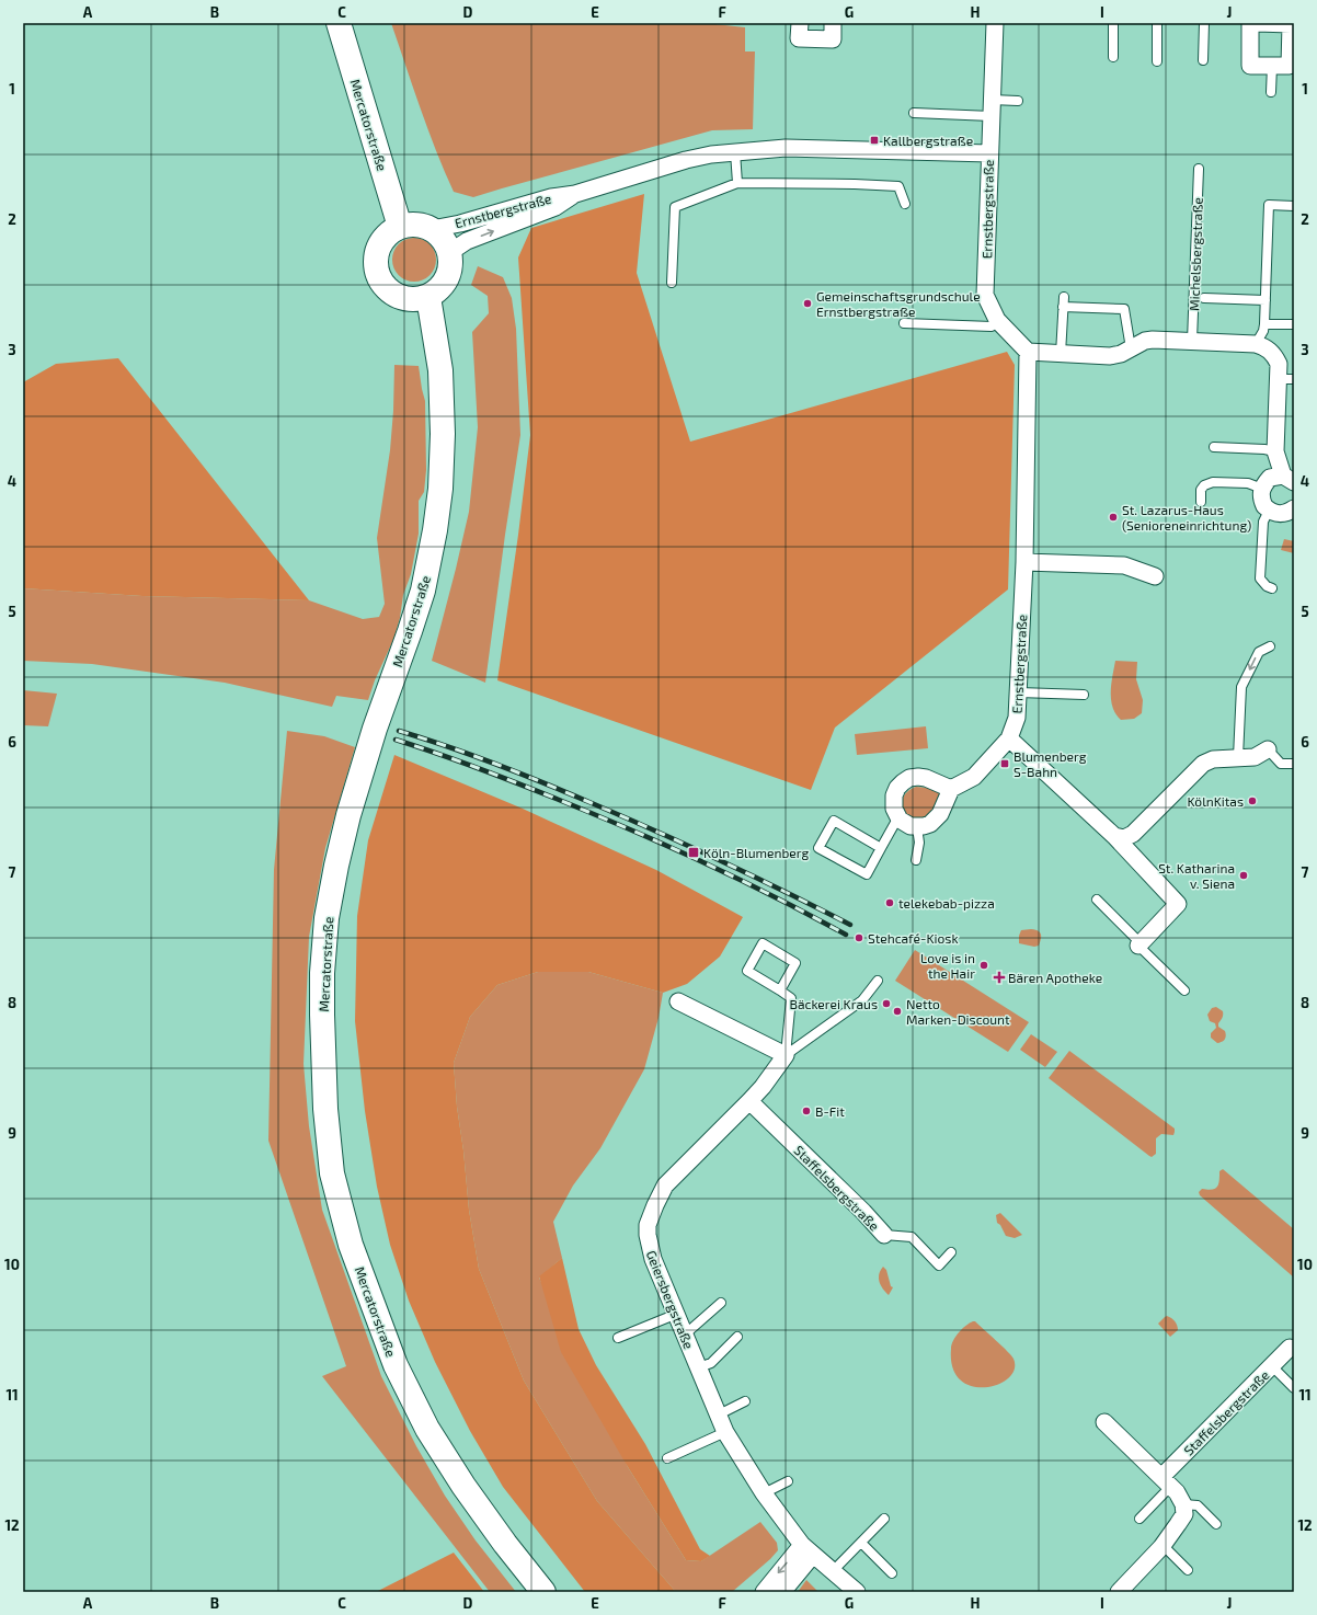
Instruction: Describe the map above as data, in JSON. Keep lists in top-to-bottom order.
{
  "streets": {
    "main road": ["Mercatorstraße"],
    "street": ["Ernstbergstraße", "Staffelsbergstraße", "Geiersbergstraße"],
    "lane": ["Michelsbergstraße"]
  },
  "crossings": [
    ["Mercatorstraße", "Ernstbergstraße"],
    ["Staffelsbergstraße", "Geiersbergstraße"]
  ],
  "places": {
    "transit": ["Kallbergstraße", "Blumenberg S-Bahn", "Köln-Blumenberg"],
    "other": [
      "Gemeinschaftsgrundschule Ernstbergstraße",
      "St. Lazarus-Haus (Senioreneinrichtung)",
      "KölnKitas",
      "St. Katharina v. Siena",
      "telekebab-pizza",
      "Stehcafé-Kiosk",
      "Love is in the Hair",
      "Bäckerei Kraus",
      "Netto Marken-Discount",
      "B-Fit"
    ],
    "health": ["Bären Apotheke"]
  },
  "grid": {
    "columns": [
      "A",
      "B",
      "C",
      "D",
      "E",
      "F",
      "G",
      "H",
      "I",
      "J"
    ],
    "rows": [
      "1",
      "2",
      "3",
      "4",
      "5",
      "6",
      "7",
      "8",
      "9",
      "10",
      "11",
      "12"
    ]
  }
}
